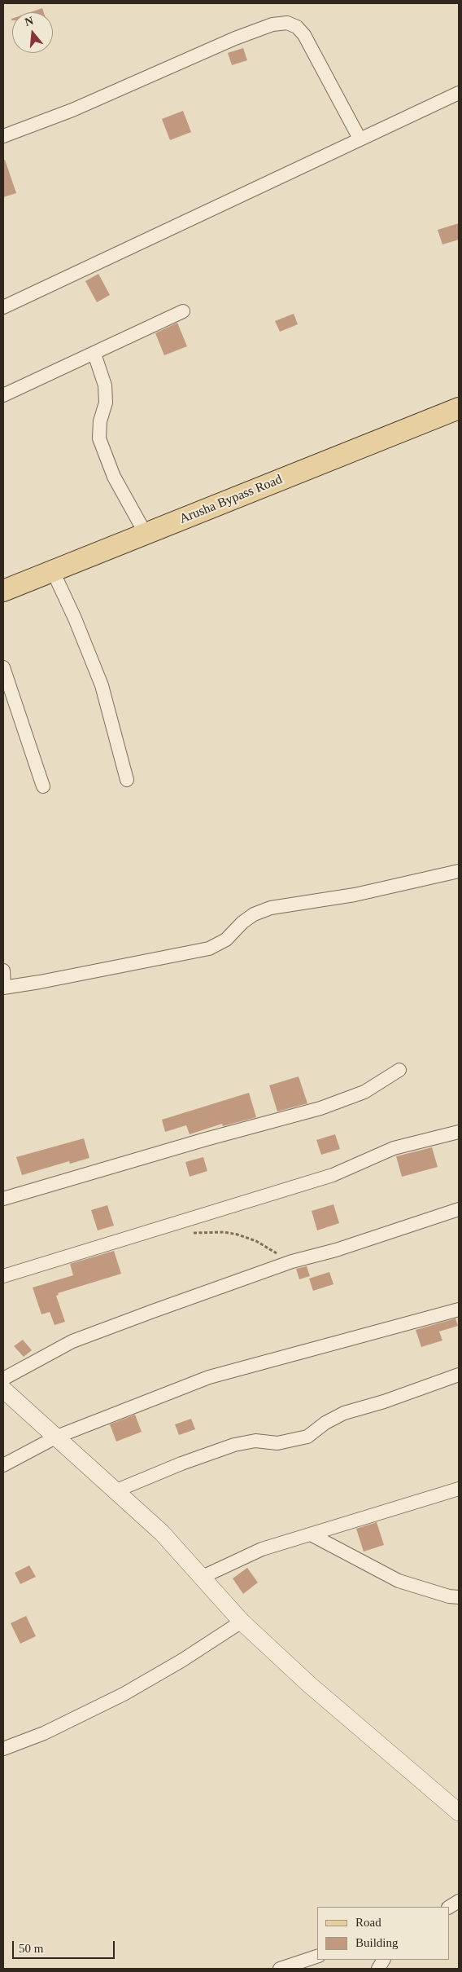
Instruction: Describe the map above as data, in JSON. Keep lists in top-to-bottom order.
{
  "streets": {
    "main road": ["Arusha Bypass Road"]
  },
  "legend": ["Road", "Building"],
  "scale_bar": "50 m",
  "north": "top"
}
